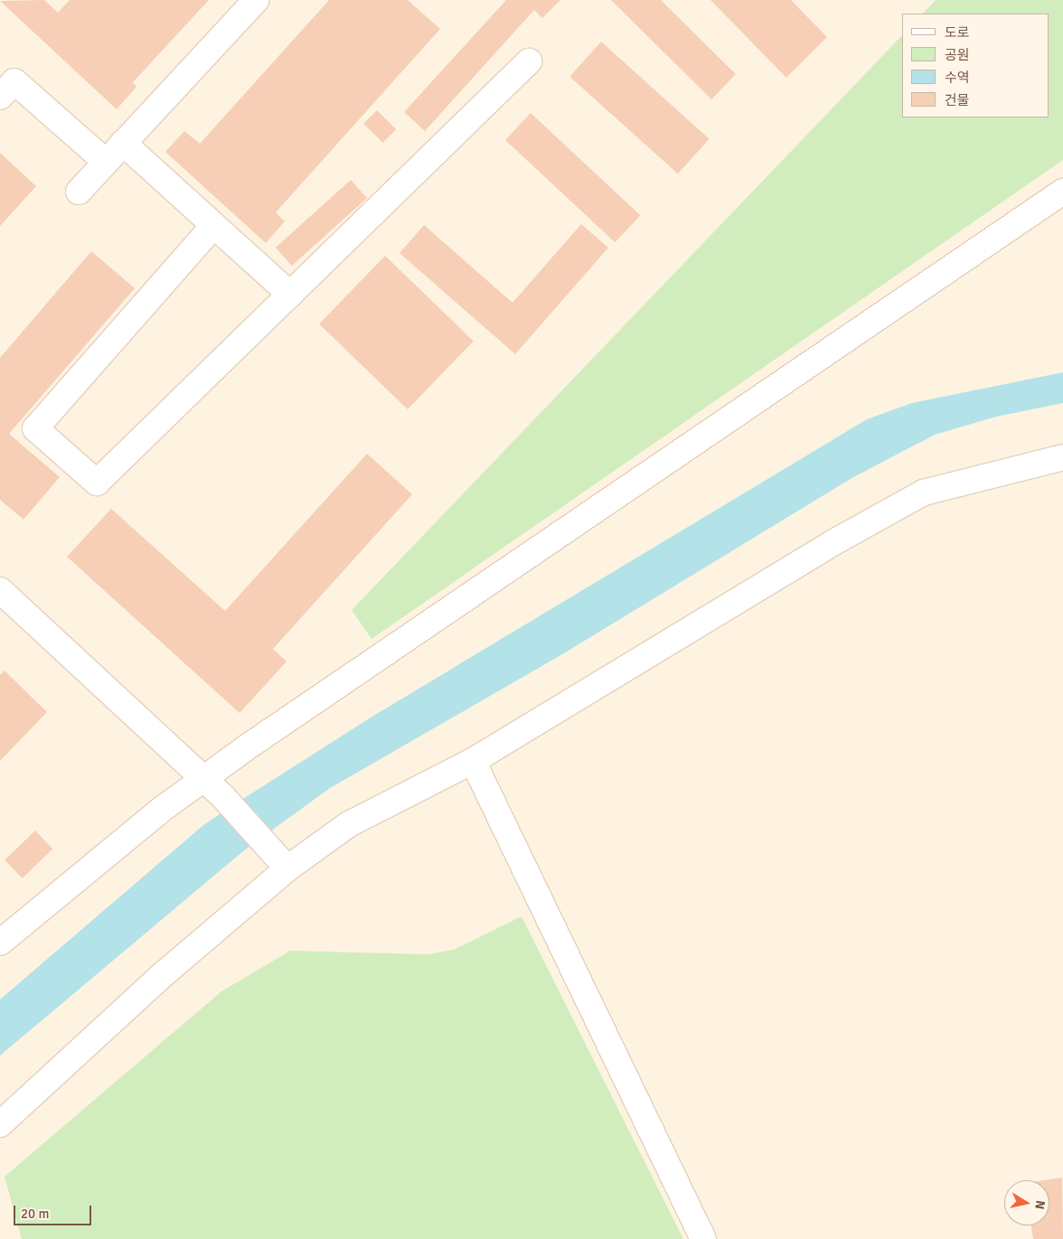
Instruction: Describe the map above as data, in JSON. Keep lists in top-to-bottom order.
{
  "legend": [
    "도로",
    "공원",
    "수역",
    "건물"
  ],
  "scale_bar": "20 m",
  "north": "right"
}
